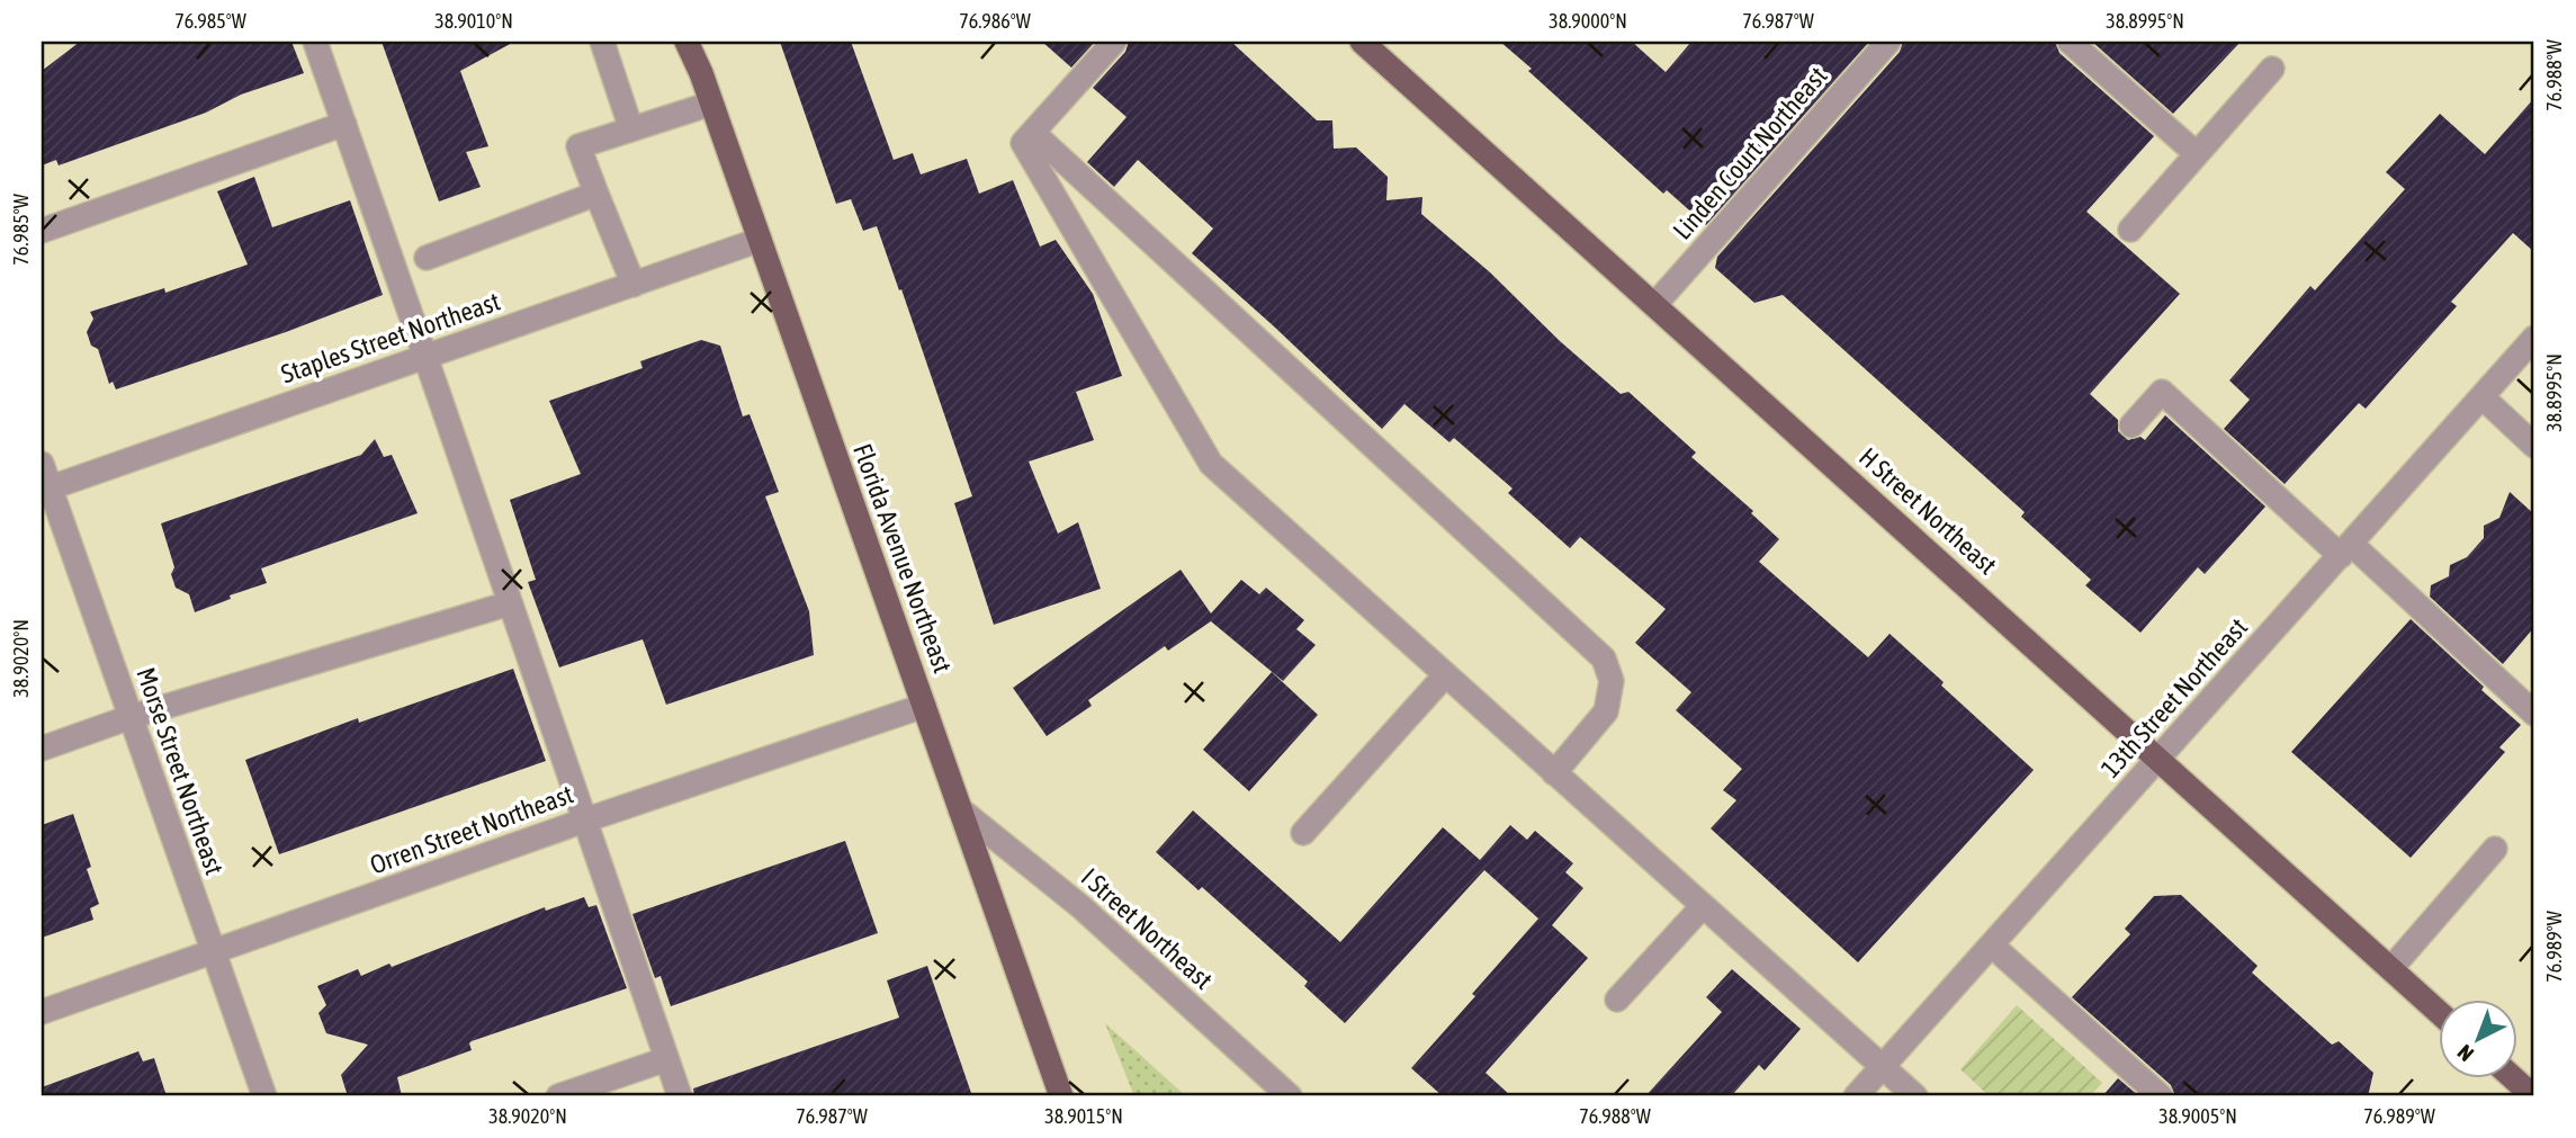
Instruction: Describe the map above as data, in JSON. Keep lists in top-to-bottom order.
{
  "streets": {
    "main road": ["H Street Northeast", "Florida Avenue Northeast"],
    "street": [
      "Linden Court Northeast",
      "Staples Street Northeast",
      "13th Street Northeast",
      "Morse Street Northeast",
      "Orren Street Northeast",
      "I Street Northeast"
    ]
  },
  "crossings": [
    ["Linden Court Northeast", "H Street Northeast"],
    ["Staples Street Northeast", "Florida Avenue Northeast"],
    ["Staples Street Northeast", "Morse Street Northeast"],
    ["H Street Northeast", "13th Street Northeast"],
    ["Florida Avenue Northeast", "Orren Street Northeast"],
    ["Florida Avenue Northeast", "I Street Northeast"],
    ["Morse Street Northeast", "Orren Street Northeast"]
  ],
  "north": "bottom left",
  "coordinates": [
    "76.985°W",
    "38.9010°N",
    "76.986°W",
    "38.9000°N",
    "76.987°W",
    "38.8995°N",
    "76.988°W",
    "38.9020°N",
    "76.989°W",
    "38.9015°N",
    "38.9005°N"
  ]
}
